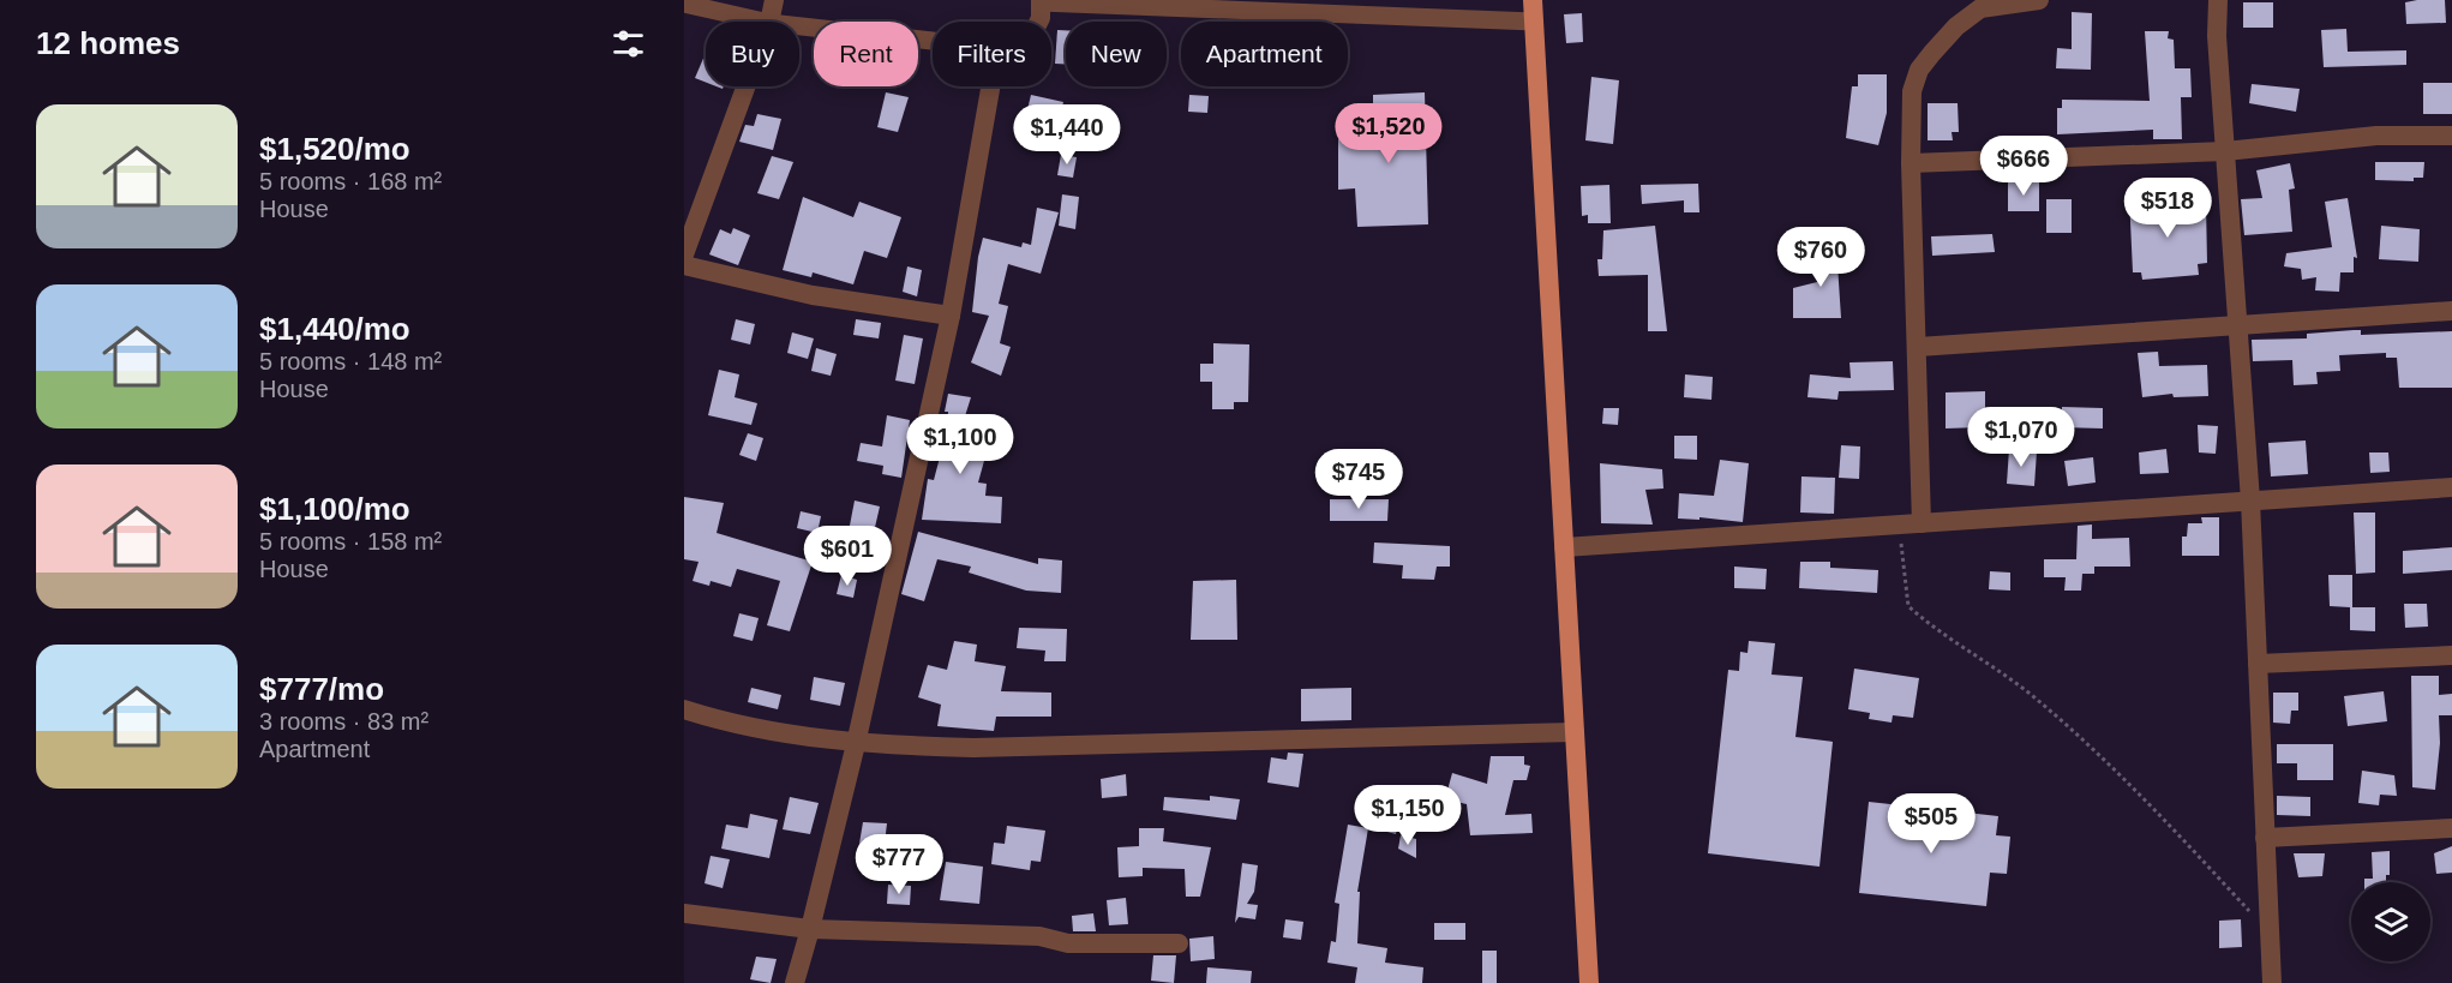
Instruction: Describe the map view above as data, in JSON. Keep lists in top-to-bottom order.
{
  "page": {
    "heading": "12 homes",
    "chip": [
      "Buy",
      "Rent",
      "Filters",
      "New",
      "Apartment"
    ],
    "list": [
      {
        "name": "$1,520/mo",
        "note": "5 rooms · 168 m² · House"
      },
      {
        "name": "$1,440/mo",
        "note": "5 rooms · 148 m² · House"
      },
      {
        "name": "$1,100/mo",
        "note": "5 rooms · 158 m² · House"
      },
      {
        "name": "$777/mo",
        "note": "3 rooms · 83 m² · Apartment"
      }
    ],
    "price": [
      "$1,520",
      "$1,440",
      "$666",
      "$518",
      "$760",
      "$1,070",
      "$1,100",
      "$745",
      "$601",
      "$1,150",
      "$505",
      "$777"
    ]
  }
}
